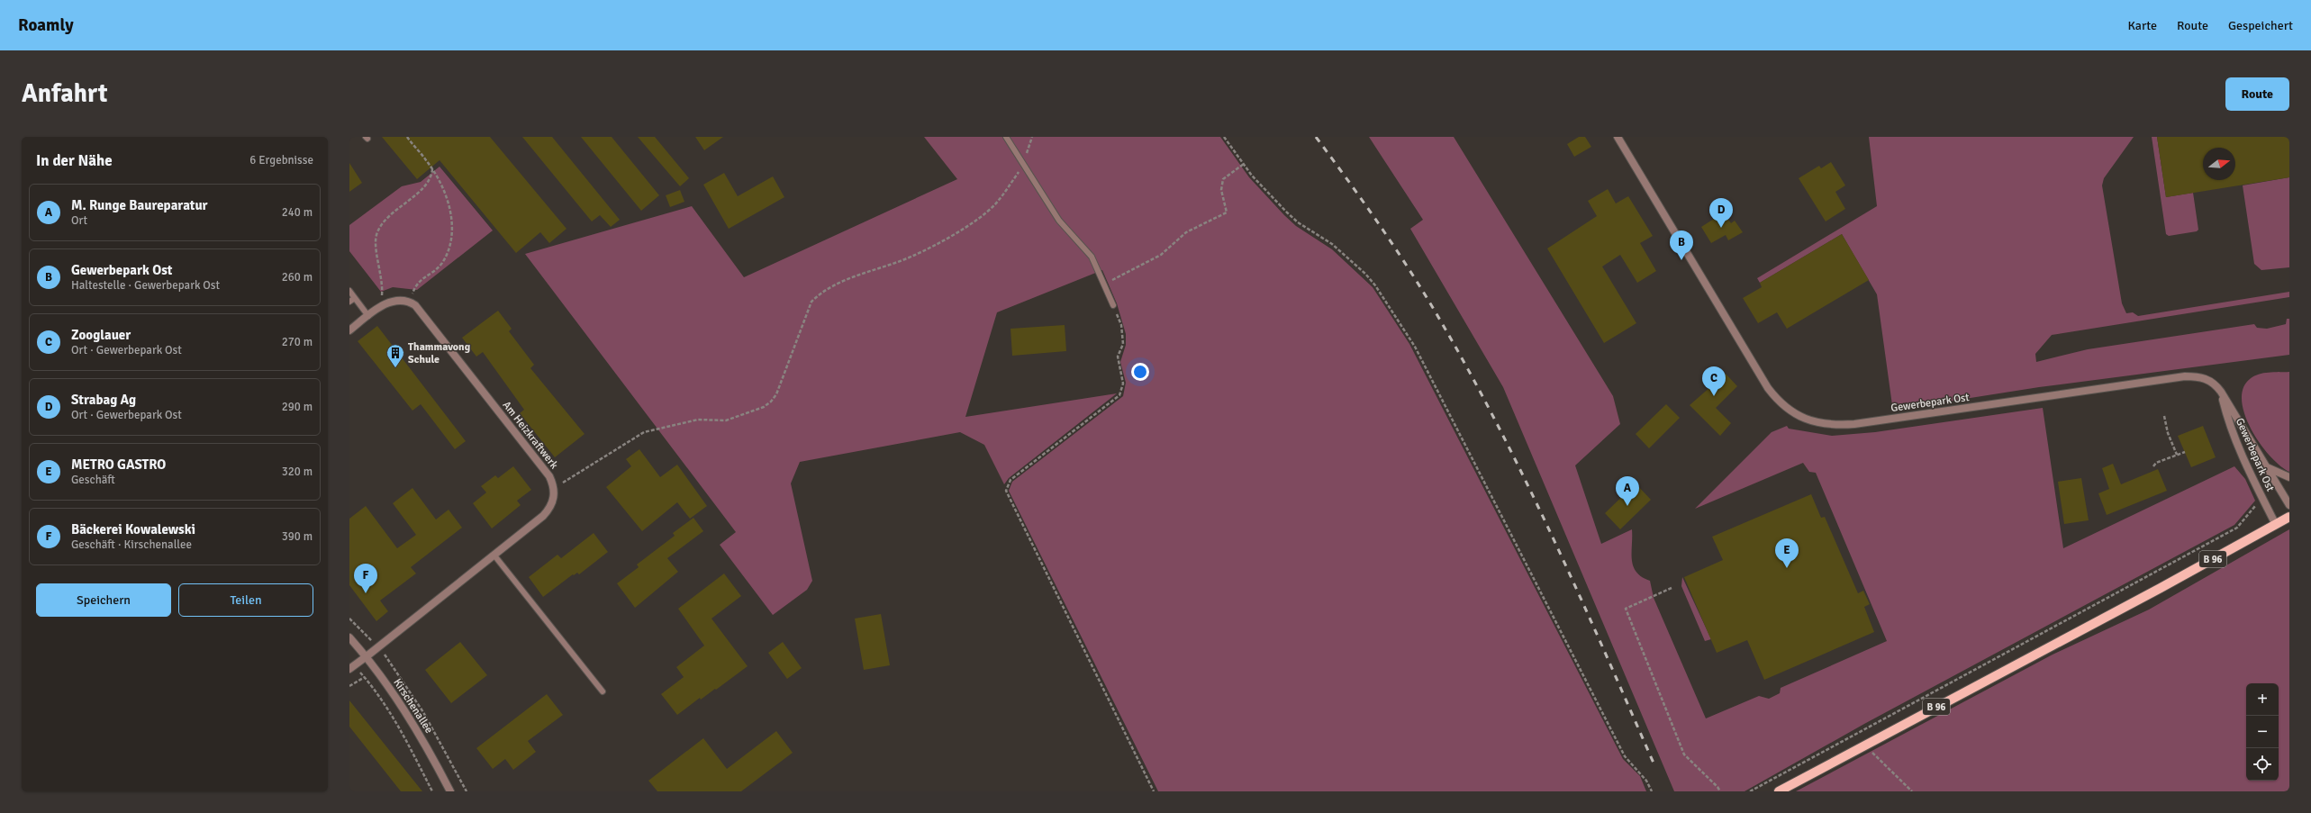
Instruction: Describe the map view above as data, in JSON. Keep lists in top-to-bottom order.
{
  "streets": {
    "main road": ["B 96"],
    "street": ["Gewerbepark Ost", "Am Heizkraftwerk", "Kirschenallee"]
  },
  "crossings": [
    ["Gewerbepark Ost", "B 96"],
    ["Am Heizkraftwerk", "Kirschenallee"]
  ],
  "places": {
    "building": ["Thammavong Schule"]
  },
  "north": "right",
  "page": {
    "header": "Roamly",
    "nav": ["Karte", "Route", "Gespeichert"],
    "buttons": [
      "Route",
      ["Speichern", "Teilen"]
    ],
    "title": "Anfahrt",
    "heading": ["In der Nähe", "6 Ergebnisse"],
    "list": [
      {
        "mark": "A",
        "name": "M. Runge Baureparatur",
        "note": "Ort",
        "value": "240 m"
      },
      {
        "mark": "B",
        "name": "Gewerbepark Ost",
        "note": "Haltestelle · Gewerbepark Ost",
        "value": "260 m"
      },
      {
        "mark": "C",
        "name": "Zooglauer",
        "note": "Ort · Gewerbepark Ost",
        "value": "270 m"
      },
      {
        "mark": "D",
        "name": "Strabag Ag",
        "note": "Ort · Gewerbepark Ost",
        "value": "290 m"
      },
      {
        "mark": "E",
        "name": "METRO GASTRO",
        "note": "Geschäft",
        "value": "320 m"
      },
      {
        "mark": "F",
        "name": "Bäckerei Kowalewski",
        "note": "Geschäft · Kirschenallee",
        "value": "390 m"
      }
    ],
    "pins": [
      "D",
      "B",
      "C",
      "A",
      "E",
      "F"
    ],
    "map_buttons": ["+", "−"]
  }
}
